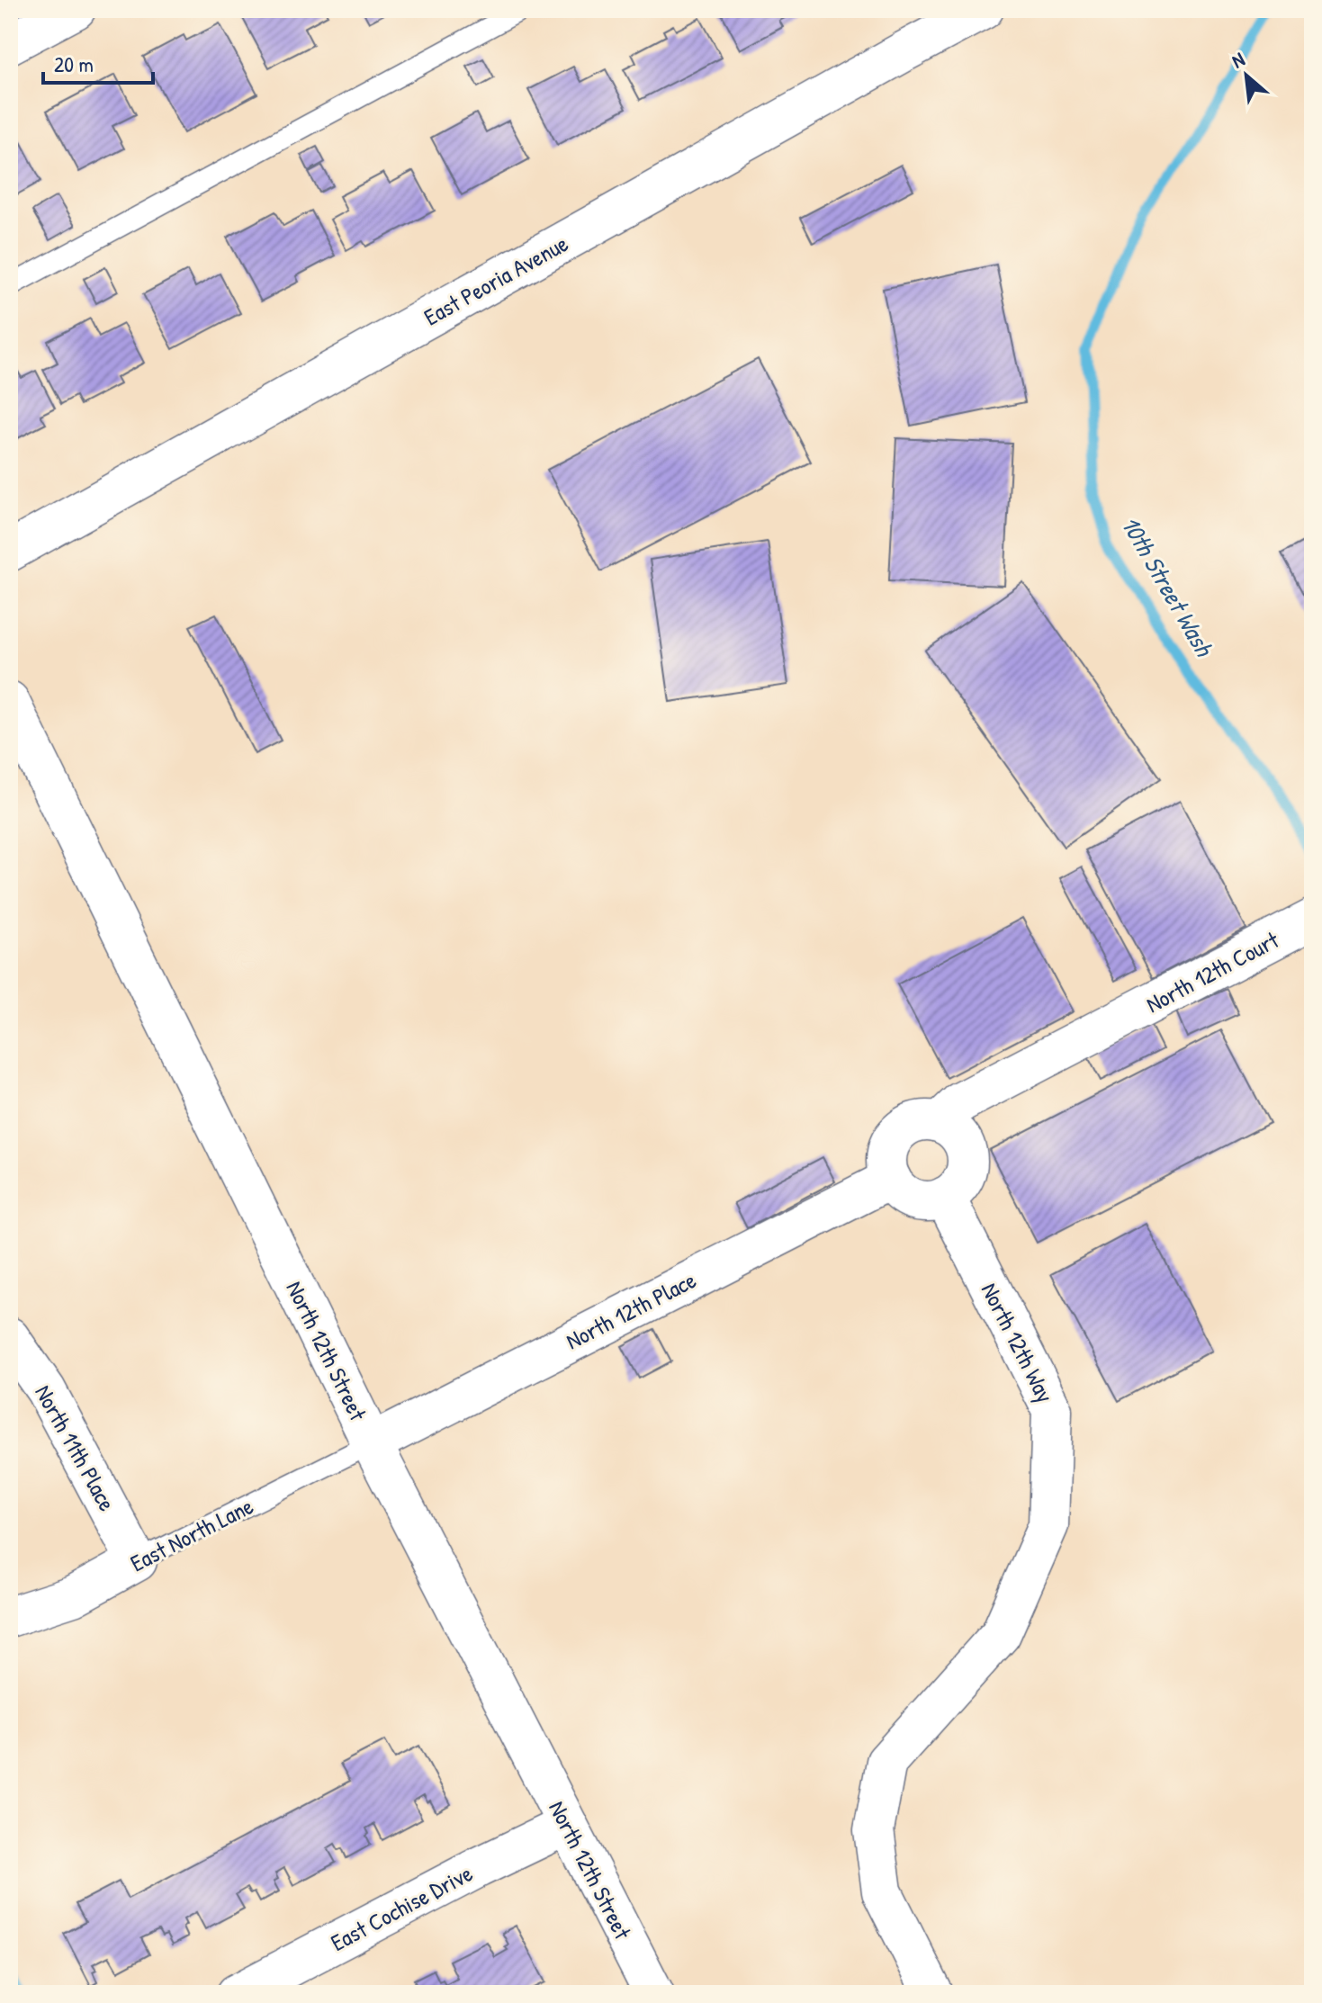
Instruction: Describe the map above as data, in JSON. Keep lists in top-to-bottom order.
{
  "streets": {
    "street": [
      "East Peoria Avenue",
      "North 12th Court",
      "North 12th Place",
      "North 12th Way",
      "North 12th Street",
      "North 11th Place",
      "East North Lane",
      "East Cochise Drive"
    ]
  },
  "crossings": [
    ["North 12th Court", "North 12th Place"],
    ["North 12th Court", "North 12th Way"],
    ["North 12th Place", "North 12th Way"],
    ["North 12th Place", "North 12th Street"],
    ["North 12th Place", "East North Lane"],
    ["North 12th Street", "East North Lane"],
    ["North 12th Street", "East Cochise Drive"],
    ["North 11th Place", "East North Lane"]
  ],
  "water": ["10th Street Wash"],
  "scale_bar": "20 m",
  "north": "top left"
}
